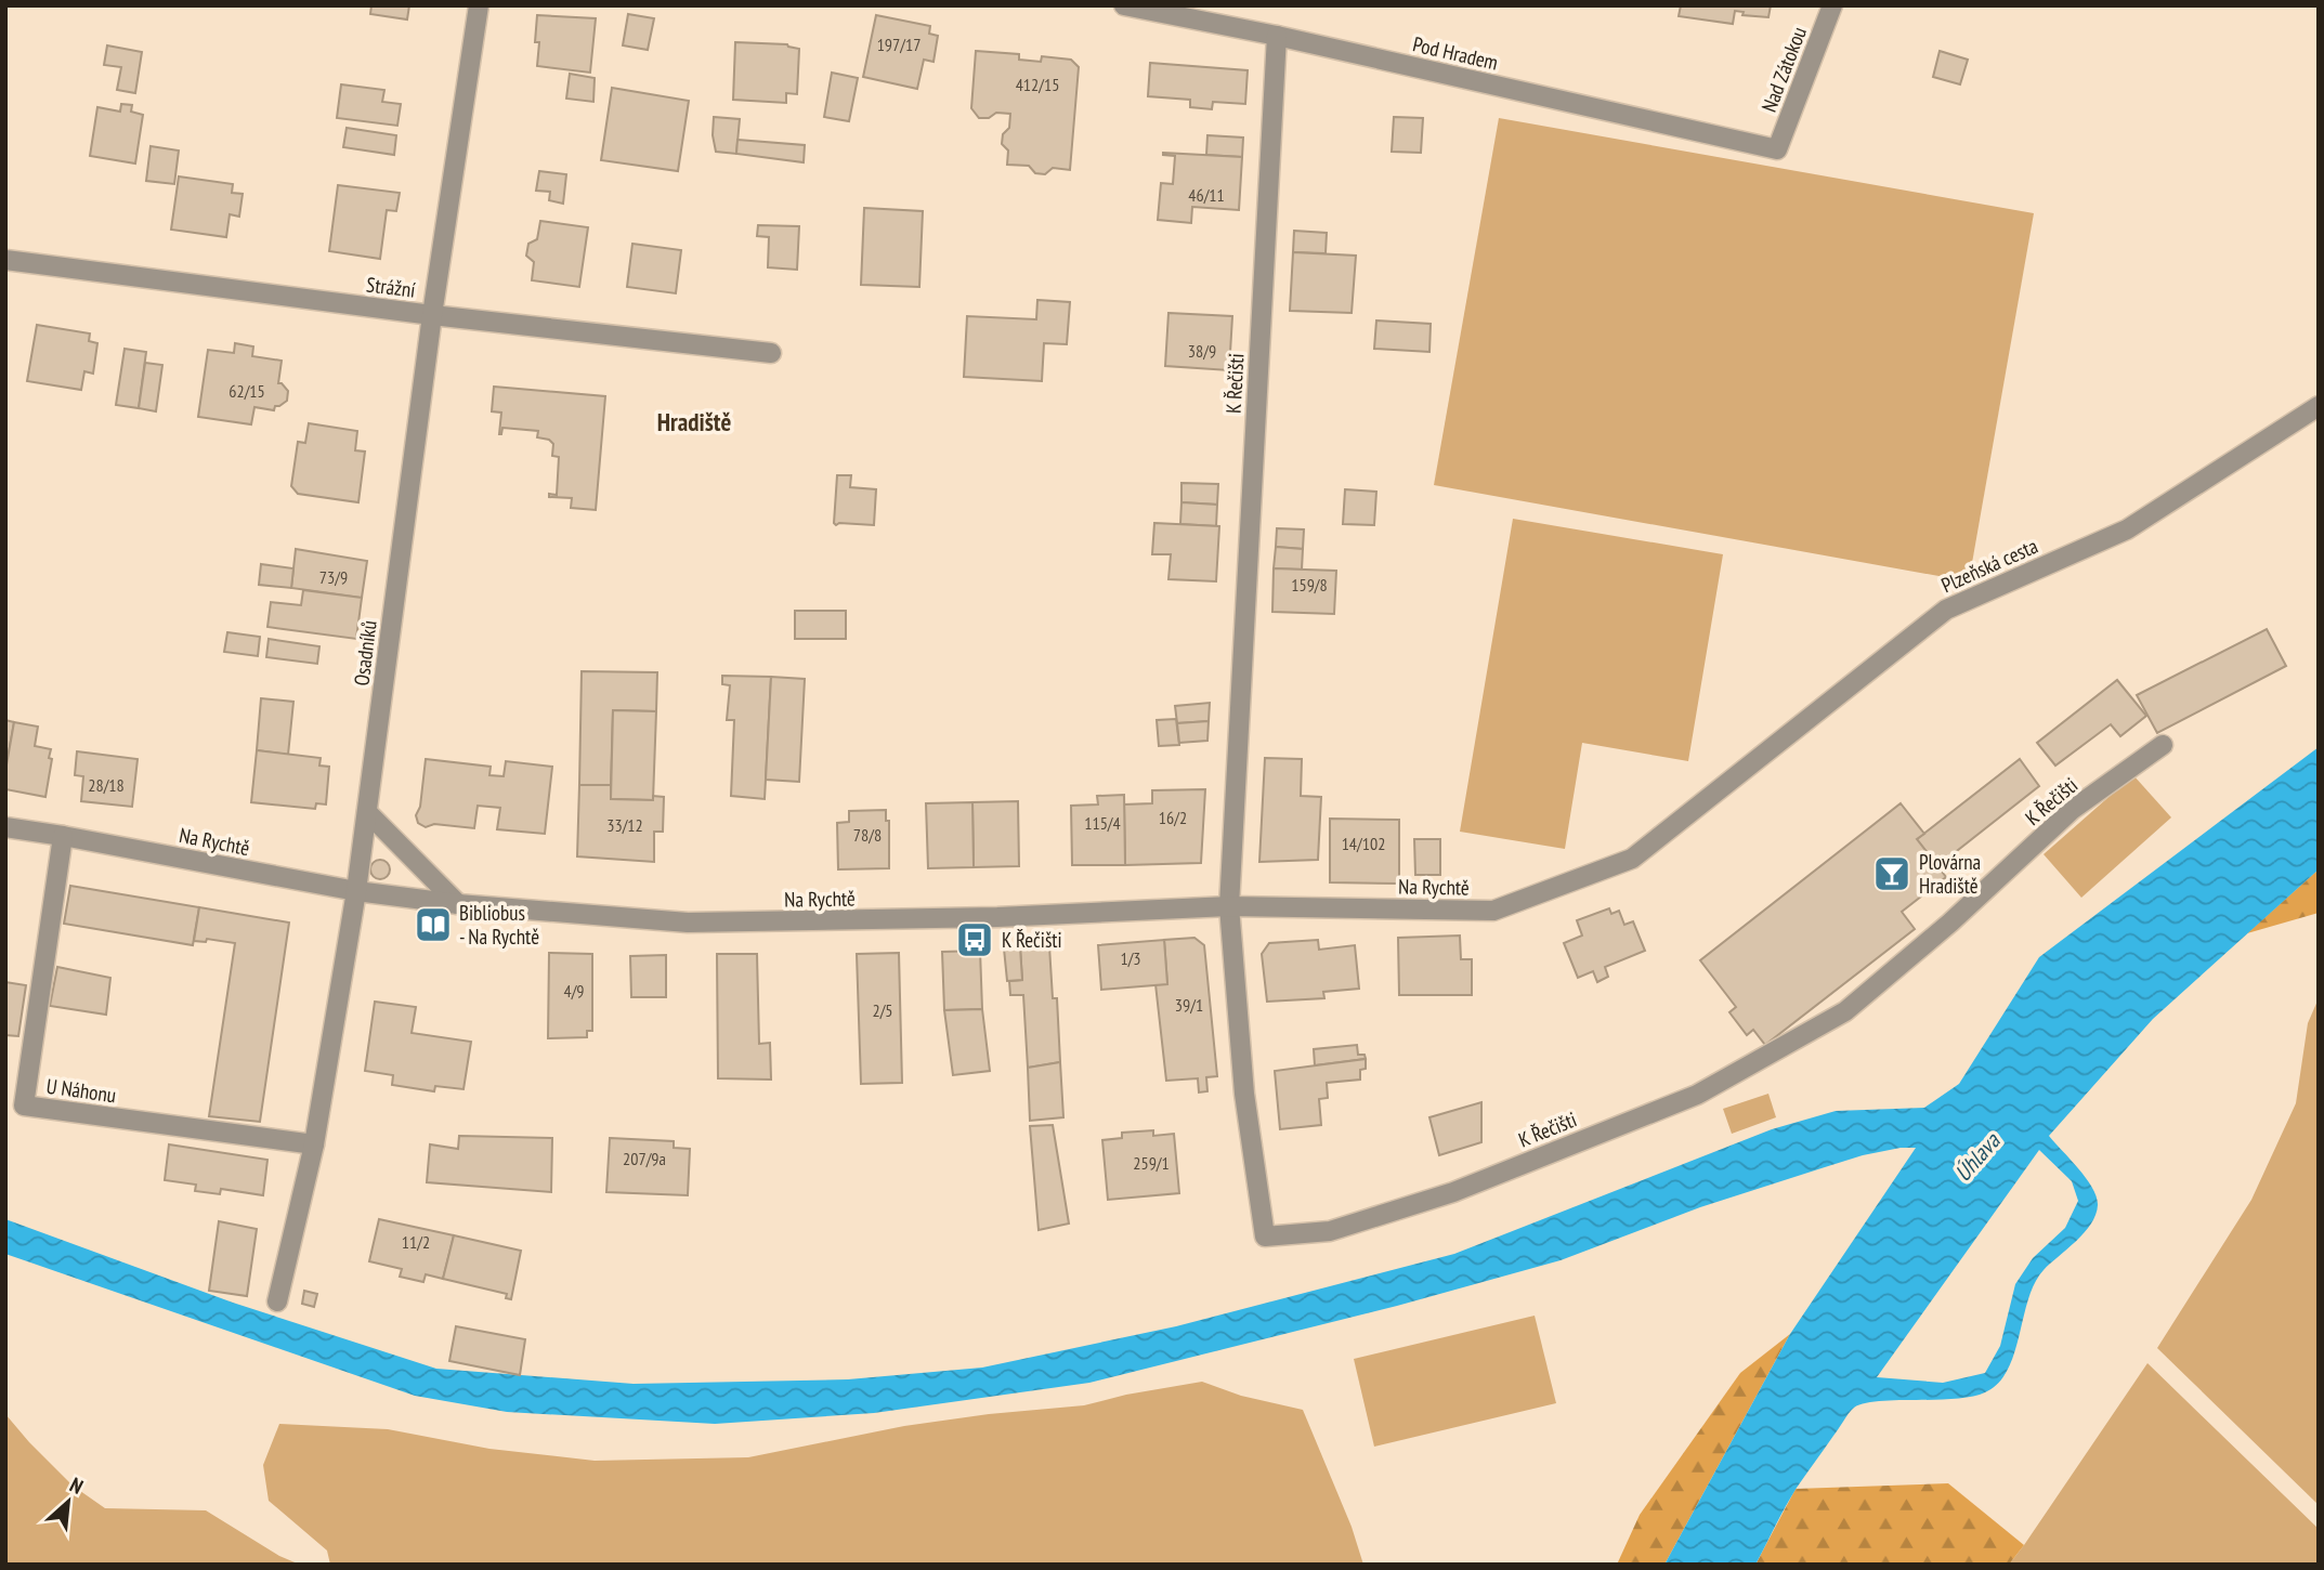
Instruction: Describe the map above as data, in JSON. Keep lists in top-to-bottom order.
{
  "streets": {
    "street": [
      "Pod Hradem",
      "Nad Zátokou",
      "Strážní",
      "K Řečišti",
      "Plzeňská cesta",
      "Osadníků",
      "Na Rychtě",
      "U Náhonu"
    ]
  },
  "crossings": [
    ["Pod Hradem", "Nad Zátokou"],
    ["Pod Hradem", "K Řečišti"],
    ["Strážní", "Osadníků"],
    ["K Řečišti", "Na Rychtě"],
    ["Plzeňská cesta", "Na Rychtě"],
    ["Osadníků", "Na Rychtě"],
    ["Osadníků", "U Náhonu"],
    ["Na Rychtě", "U Náhonu"]
  ],
  "districts": ["Hradiště"],
  "water": ["Úhlava"],
  "places": {
    "bar": ["Plovárna Hradiště"],
    "library": ["Bibliobus - Na Rychtě"],
    "bus stop": ["K Řečišti"]
  },
  "house_numbers": [
    "197/17",
    "412/15",
    "46/11",
    "38/9",
    "62/15",
    "73/9",
    "159/8",
    "28/18",
    "16/2",
    "115/4",
    "33/12",
    "78/8",
    "14/102",
    "1/3",
    "4/9",
    "39/1",
    "2/5",
    "207/9a",
    "259/1",
    "11/2"
  ],
  "north": "top right"
}
